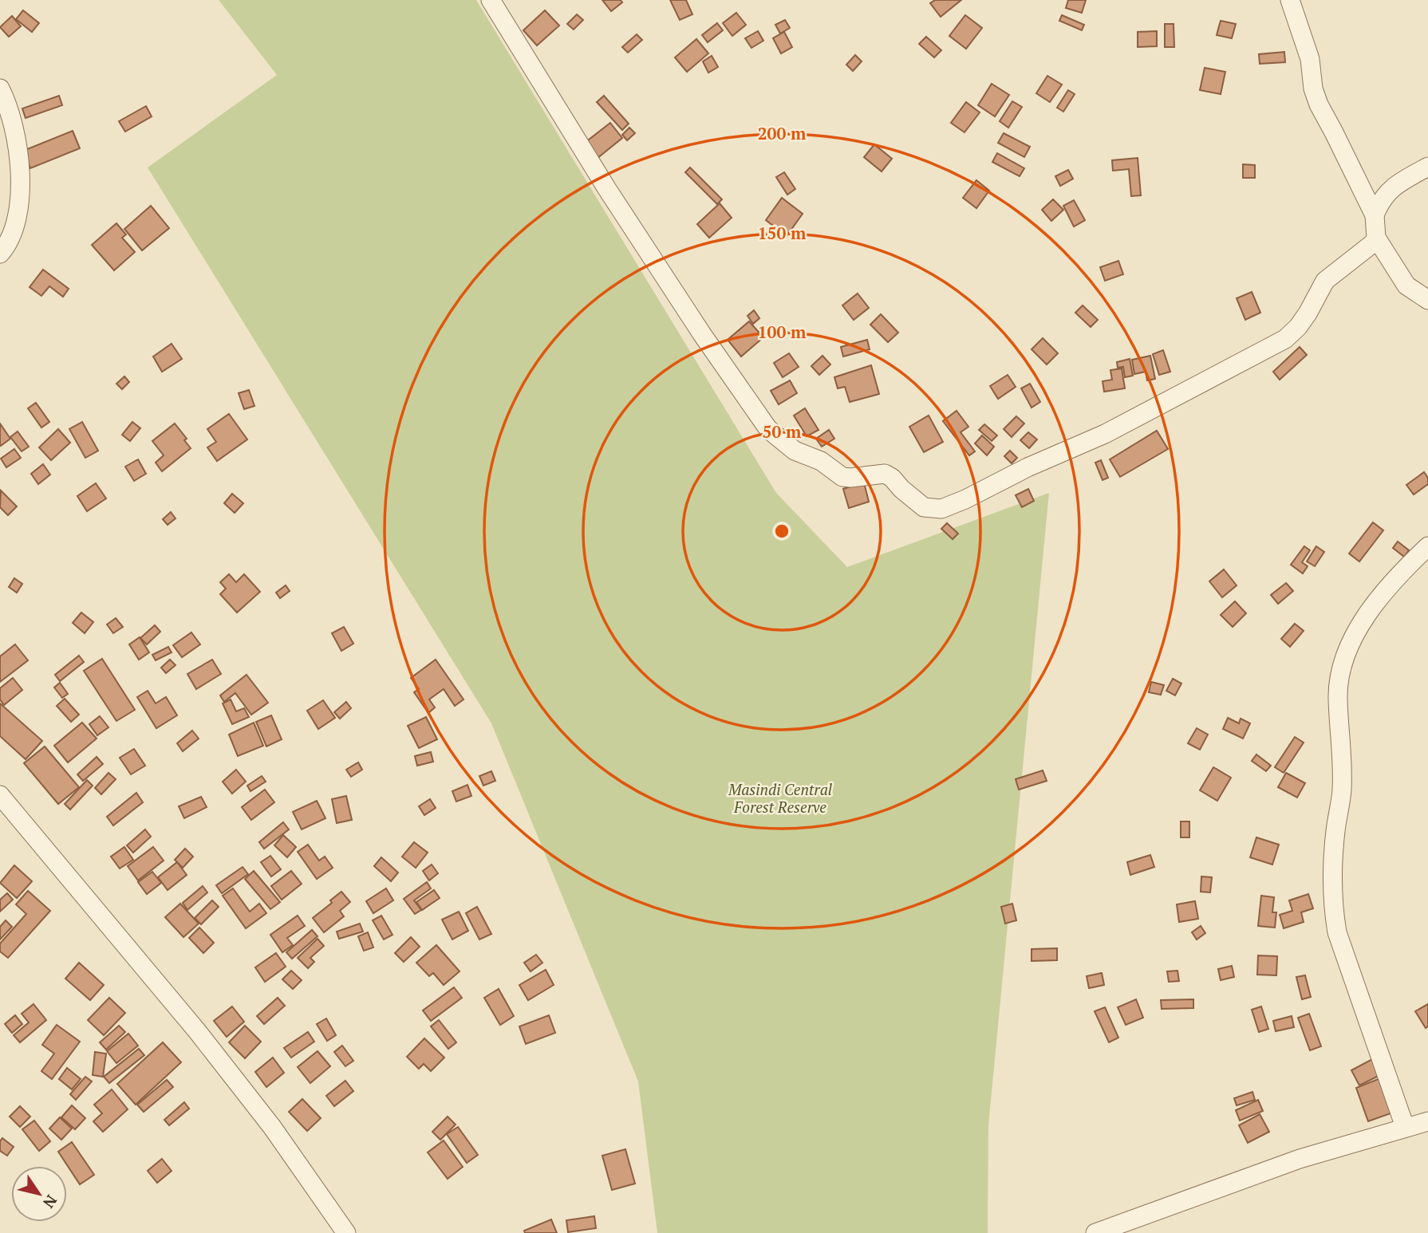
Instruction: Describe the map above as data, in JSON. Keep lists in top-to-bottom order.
{
  "parks": ["Masindi Central Forest Reserve"],
  "north": "bottom right",
  "rings": [
    "200 m",
    "150 m",
    "100 m",
    "50 m"
  ]
}
